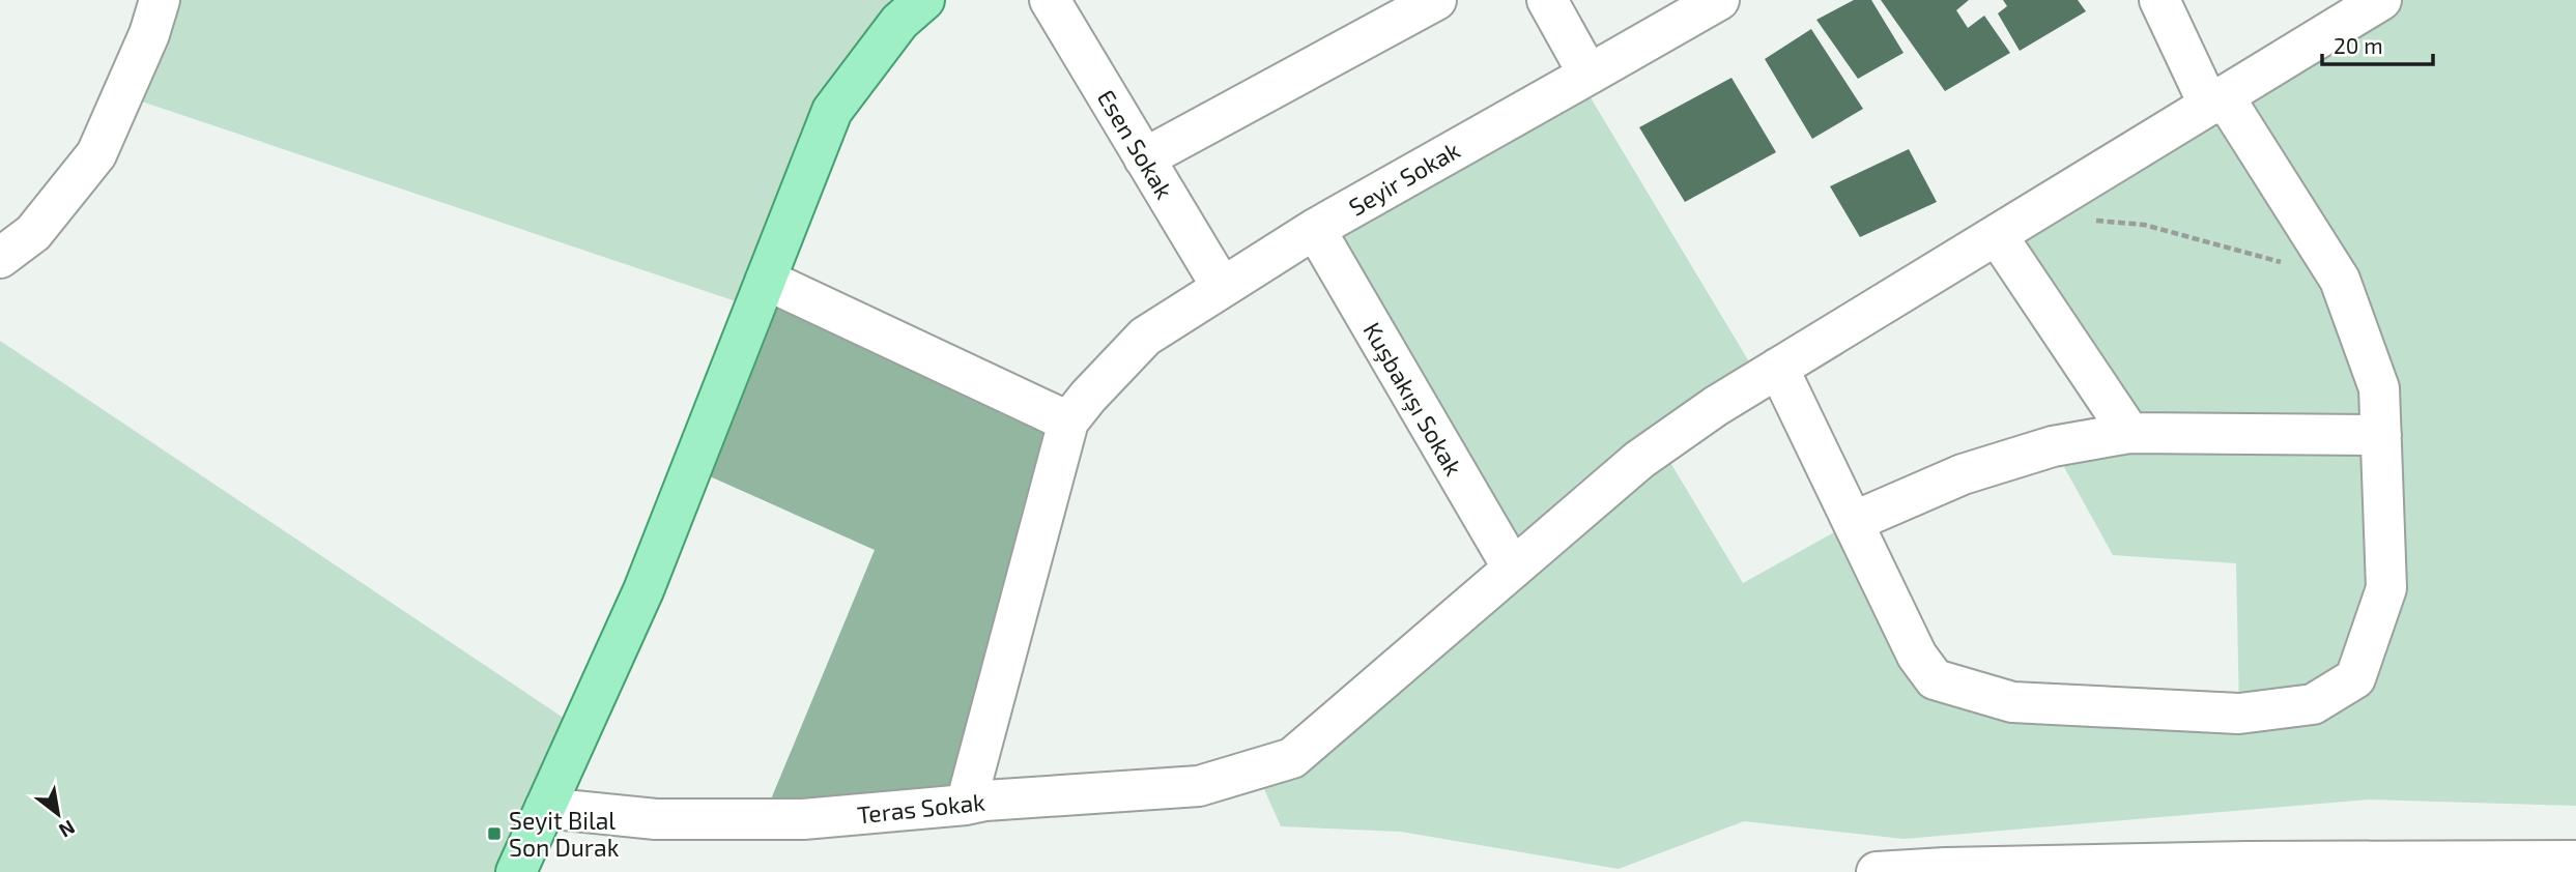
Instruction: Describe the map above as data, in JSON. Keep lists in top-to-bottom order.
{
  "streets": {
    "street": [
      "Esen Sokak",
      "Seyir Sokak",
      "Kuşbakışı Sokak",
      "Teras Sokak"
    ]
  },
  "crossings": [
    ["Esen Sokak", "Seyir Sokak"],
    ["Seyir Sokak", "Kuşbakışı Sokak"],
    ["Kuşbakışı Sokak", "Teras Sokak"]
  ],
  "places": {
    "transit": ["Seyit Bilal Son Durak"]
  },
  "scale_bar": "20 m",
  "north": "bottom right"
}
